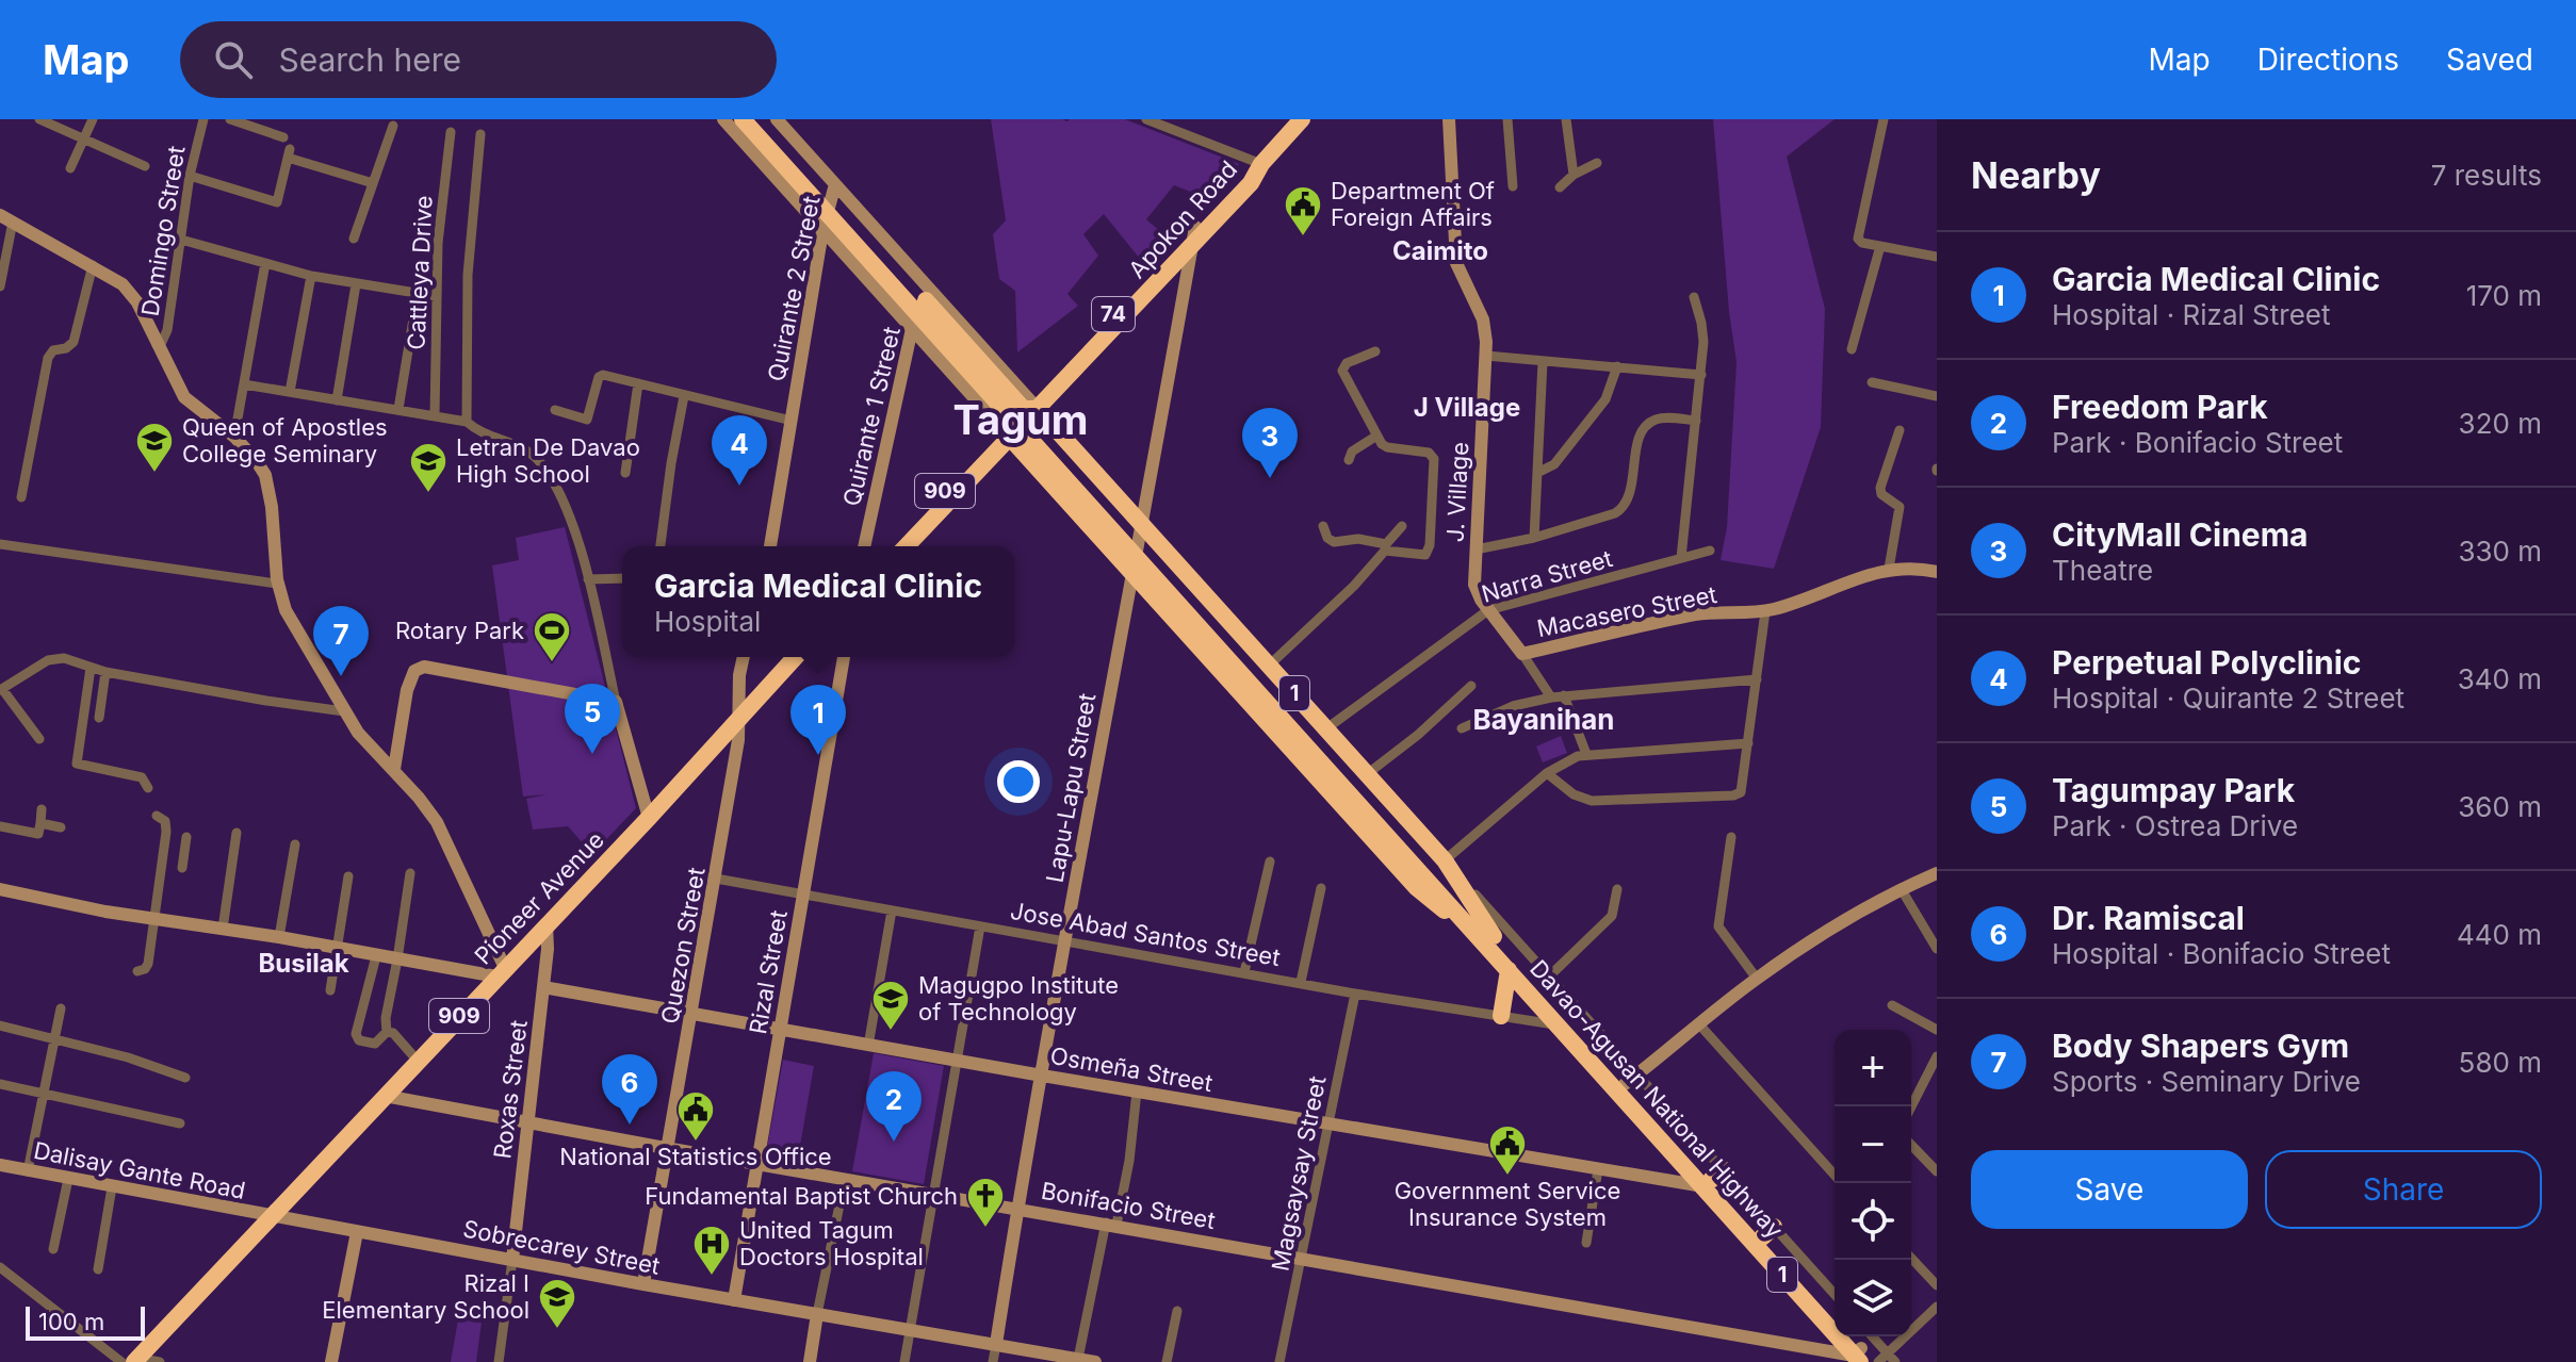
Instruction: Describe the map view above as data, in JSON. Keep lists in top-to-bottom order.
{
  "streets": {
    "highway": [
      "Apokon Road",
      "74",
      "909",
      "1",
      "Pioneer Avenue",
      "Davao-Agusan National Highway"
    ],
    "street": [
      "Domingo Street",
      "Cattleya Drive",
      "Quirante 2 Street",
      "Quirante 1 Street",
      "J. Village",
      "Narra Street",
      "Macasero Street",
      "Lapu-Lapu Street",
      "Jose Abad Santos Street",
      "Quezon Street",
      "Rizal Street",
      "Osmeña Street",
      "Roxas Street",
      "Dalisay Gante Road",
      "Magsaysay Street",
      "Bonifacio Street",
      "Sobrecarey Street"
    ]
  },
  "crossings": [
    ["Apokon Road", "74"],
    ["Apokon Road", "Lapu-Lapu Street"],
    ["Apokon Road", "Davao-Agusan National Highway"],
    ["74", "909"],
    ["74", "Davao-Agusan National Highway"],
    ["Quirante 1 Street", "Davao-Agusan National Highway"],
    ["909", "Davao-Agusan National Highway"],
    ["J. Village", "Narra Street"],
    ["J. Village", "Macasero Street"],
    ["Narra Street", "Davao-Agusan National Highway"],
    ["Lapu-Lapu Street", "Jose Abad Santos Street"],
    ["Lapu-Lapu Street", "Osmeña Street"],
    ["Lapu-Lapu Street", "Davao-Agusan National Highway"],
    ["Lapu-Lapu Street", "Bonifacio Street"],
    ["Lapu-Lapu Street", "Sobrecarey Street"],
    ["Pioneer Avenue", "Quezon Street"],
    ["Pioneer Avenue", "Roxas Street"],
    ["Pioneer Avenue", "Dalisay Gante Road"],
    ["Pioneer Avenue", "Bonifacio Street"],
    ["Pioneer Avenue", "Sobrecarey Street"],
    ["Jose Abad Santos Street", "Quezon Street"],
    ["Jose Abad Santos Street", "Rizal Street"],
    ["Jose Abad Santos Street", "Davao-Agusan National Highway"],
    ["Jose Abad Santos Street", "Magsaysay Street"],
    ["Quezon Street", "Osmeña Street"],
    ["Quezon Street", "Bonifacio Street"],
    ["Quezon Street", "Sobrecarey Street"],
    ["Rizal Street", "Osmeña Street"],
    ["Rizal Street", "Bonifacio Street"],
    ["Rizal Street", "Sobrecarey Street"],
    ["Osmeña Street", "Roxas Street"],
    ["Osmeña Street", "Davao-Agusan National Highway"],
    ["Osmeña Street", "Magsaysay Street"],
    ["Roxas Street", "Bonifacio Street"],
    ["Roxas Street", "Sobrecarey Street"],
    ["Davao-Agusan National Highway", "Bonifacio Street"],
    ["Dalisay Gante Road", "Sobrecarey Street"],
    ["Magsaysay Street", "Bonifacio Street"]
  ],
  "districts": [
    "Caimito",
    "J Village",
    "Tagum",
    "Bayanihan",
    "Busilak"
  ],
  "places": {
    "public building": ["Department Of Foreign Affairs", "National Statistics Office", "Government Service Insurance System"],
    "school or university": [
      "Queen of Apostles College Seminary",
      "Letran De Davao High School",
      "Magugpo Institute of Technology",
      "Rizal I Elementary School"
    ],
    "sports": ["Rotary Park"],
    "church": ["Fundamental Baptist Church"],
    "hospital": ["United Tagum Doctors Hospital"]
  },
  "scale_bar": "100 m",
  "page": {
    "header": "Map",
    "search": "Search here",
    "nav": ["Map", "Directions", "Saved"],
    "heading": ["Nearby", "7 results"],
    "list": [
      {
        "mark": "1",
        "name": "Garcia Medical Clinic",
        "note": "Hospital · Rizal Street",
        "value": "170 m"
      },
      {
        "mark": "2",
        "name": "Freedom Park",
        "note": "Park · Bonifacio Street",
        "value": "320 m"
      },
      {
        "mark": "3",
        "name": "CityMall Cinema",
        "note": "Theatre",
        "value": "330 m"
      },
      {
        "mark": "4",
        "name": "Perpetual Polyclinic",
        "note": "Hospital · Quirante 2 Street",
        "value": "340 m"
      },
      {
        "mark": "5",
        "name": "Tagumpay Park",
        "note": "Park · Ostrea Drive",
        "value": "360 m"
      },
      {
        "mark": "6",
        "name": "Dr. Ramiscal",
        "note": "Hospital · Bonifacio Street",
        "value": "440 m"
      },
      {
        "mark": "7",
        "name": "Body Shapers Gym",
        "note": "Sports · Seminary Drive",
        "value": "580 m"
      }
    ],
    "pins": [
      "3",
      "4",
      "7",
      "5",
      "1",
      "6",
      "2"
    ],
    "popup": ["Garcia Medical Clinic", "Hospital"],
    "map_buttons": ["+", "−"],
    "buttons": ["Save", "Share"],
    "scale": "100 m"
  }
}
